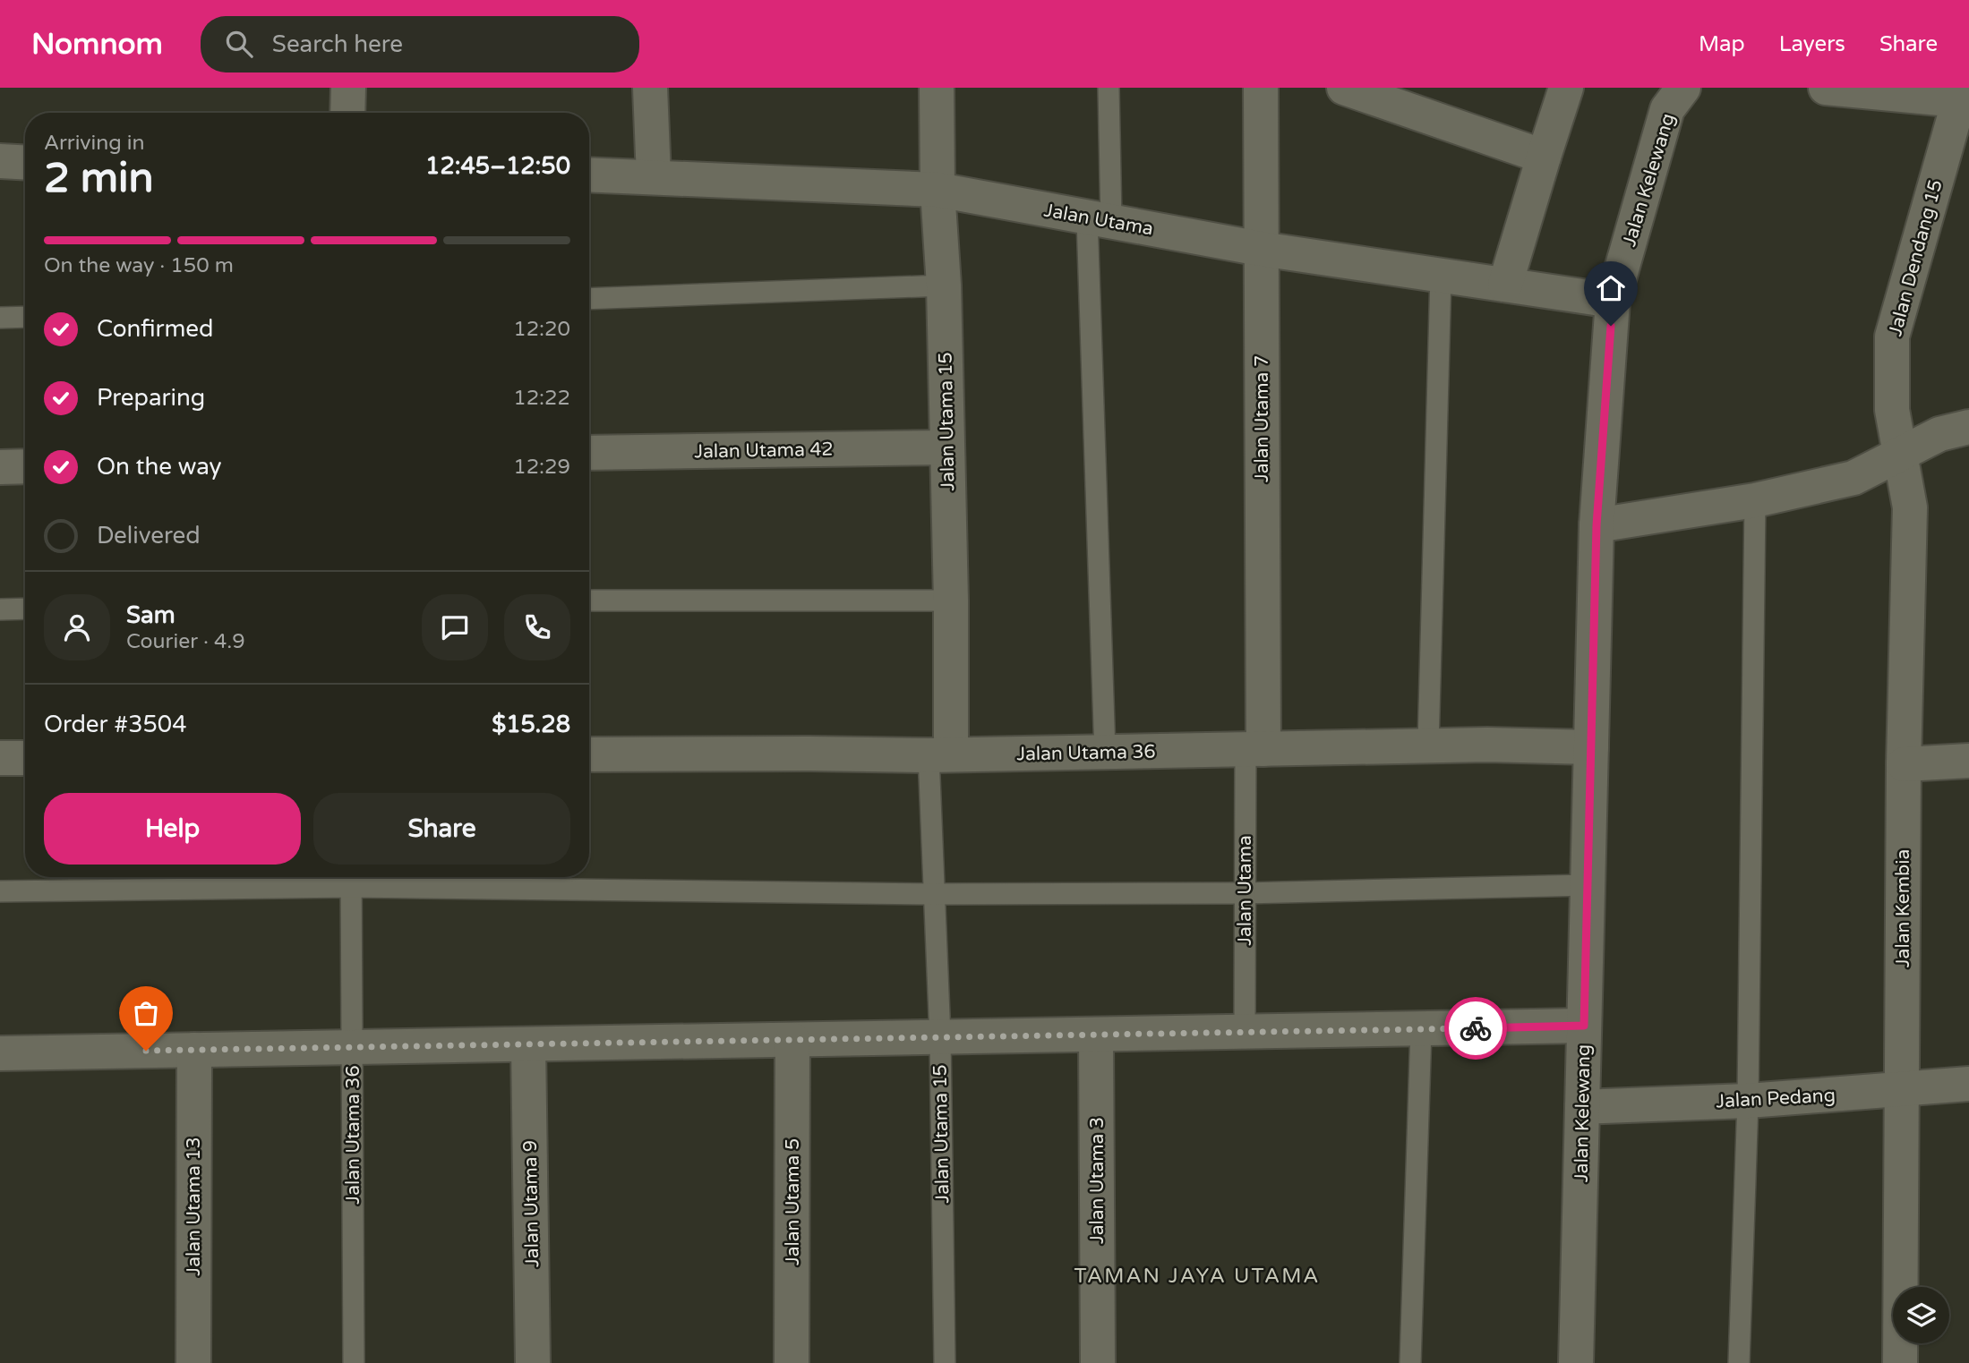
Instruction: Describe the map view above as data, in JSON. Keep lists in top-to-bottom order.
{
  "streets": {
    "street": [
      "Jalan Kelewang",
      "Jalan Utama",
      "Jalan Dendang 15",
      "Jalan Utama 7",
      "Jalan Utama 15",
      "Jalan Utama 42",
      "Jalan Utama 36",
      "Jalan Kembia",
      "Jalan Pedang",
      "Jalan Utama 3",
      "Jalan Utama 5",
      "Jalan Utama 9",
      "Jalan Utama 13"
    ]
  },
  "crossings": [
    ["Jalan Kelewang", "Jalan Utama"],
    ["Jalan Kelewang", "Jalan Utama 36"],
    ["Jalan Kelewang", "Jalan Pedang"],
    ["Jalan Utama", "Jalan Utama 7"],
    ["Jalan Utama", "Jalan Utama 15"],
    ["Jalan Utama", "Jalan Utama 36"],
    ["Jalan Dendang 15", "Jalan Kembia"],
    ["Jalan Utama 7", "Jalan Utama 36"],
    ["Jalan Utama 15", "Jalan Utama 42"],
    ["Jalan Utama 15", "Jalan Utama 36"],
    ["Jalan Kembia", "Jalan Pedang"]
  ],
  "districts": ["TAMAN JAYA UTAMA"],
  "page": {
    "header": "Nomnom",
    "search": "Search here",
    "nav": ["Map", "Layers", "Share"],
    "heading": ["2 min", "Arriving in", "12:45–12:50"],
    "panel": [
      "Sam",
      "Courier · 4.9",
      "Order #3504",
      "$15.28"
    ],
    "bar": "On the way · 150 m",
    "list": [
      ["Confirmed", "12:20"],
      ["Preparing", "12:22"],
      ["On the way", "12:29"],
      "Delivered"
    ],
    "buttons": ["Help", "Share"]
  }
}
